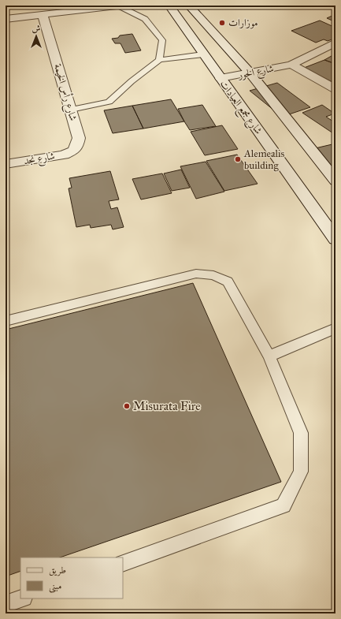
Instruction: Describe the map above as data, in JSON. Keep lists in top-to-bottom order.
{
  "streets": {
    "main road": [
      "شارع الخور",
      "شارع رأس الخيمة",
      "شارع مجمع العيادات",
      "شارع نجد"
    ]
  },
  "crossings": [
    ["شارع الخور", "شارع مجمع العيادات"],
    ["شارع رأس الخيمة", "شارع نجد"]
  ],
  "places": ["موزارات", "Alemealis building", "Misurata Fire"],
  "legend": ["طريق", "مبنى"],
  "north": "top"
}
